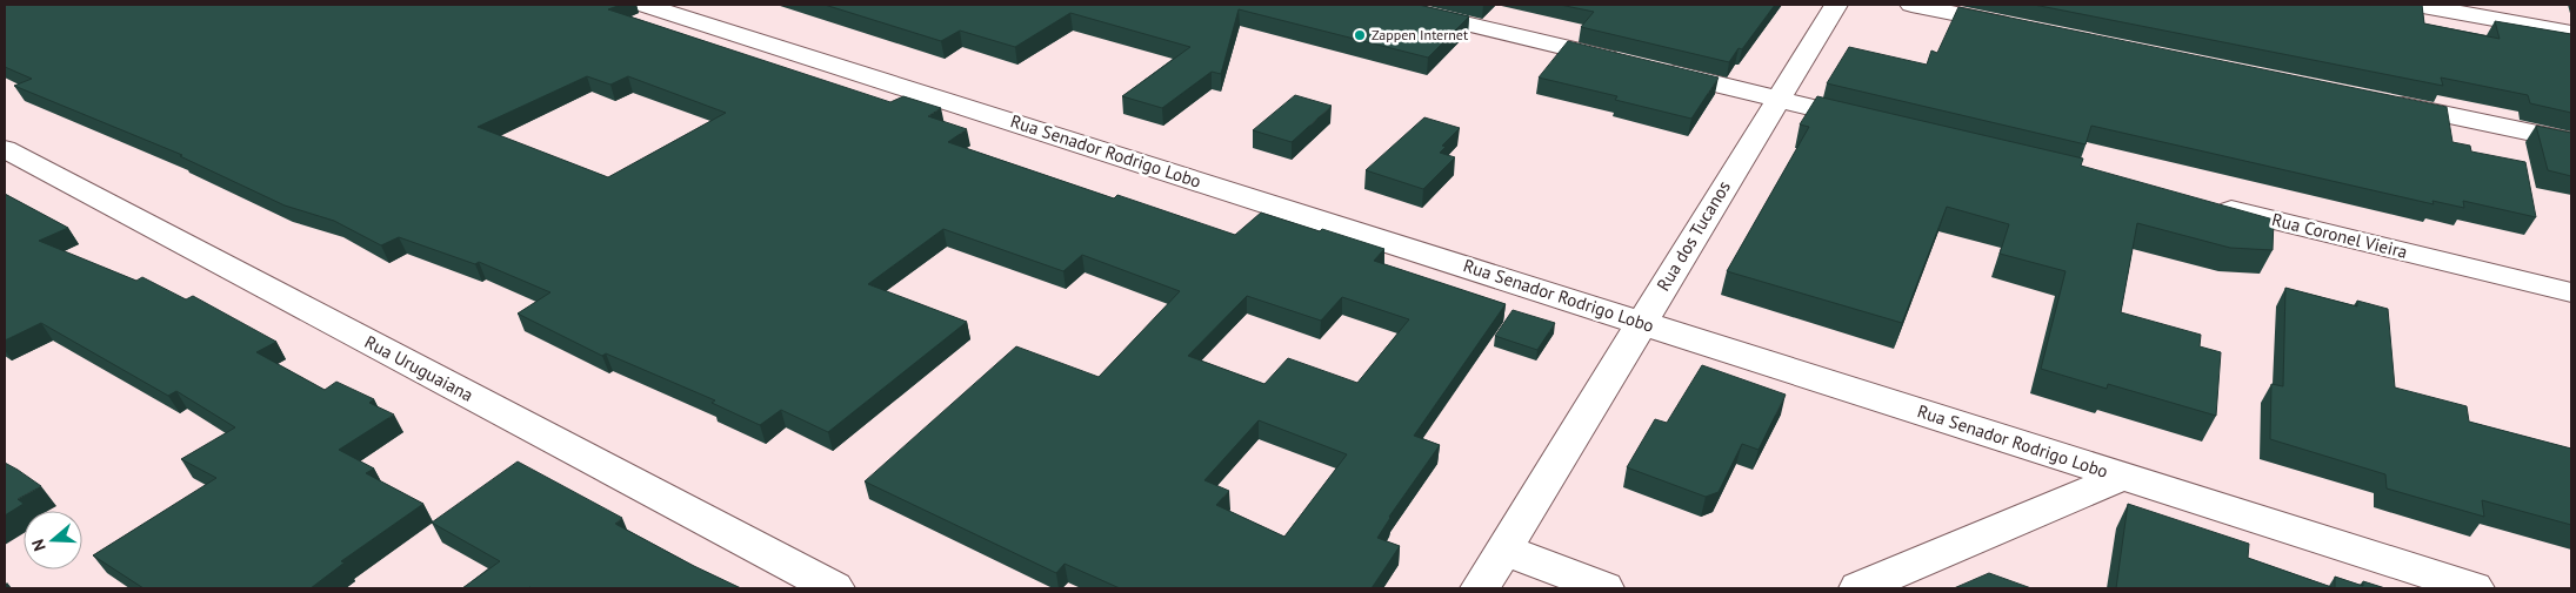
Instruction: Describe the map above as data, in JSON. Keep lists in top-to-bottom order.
{
  "streets": {
    "street": [
      "Rua Senador Rodrigo Lobo",
      "Rua dos Tucanos",
      "Rua Coronel Vieira",
      "Rua Uruguaiana"
    ]
  },
  "crossings": [
    ["Rua Senador Rodrigo Lobo", "Rua dos Tucanos"]
  ],
  "places": ["Zappen Internet"],
  "north": "left"
}
